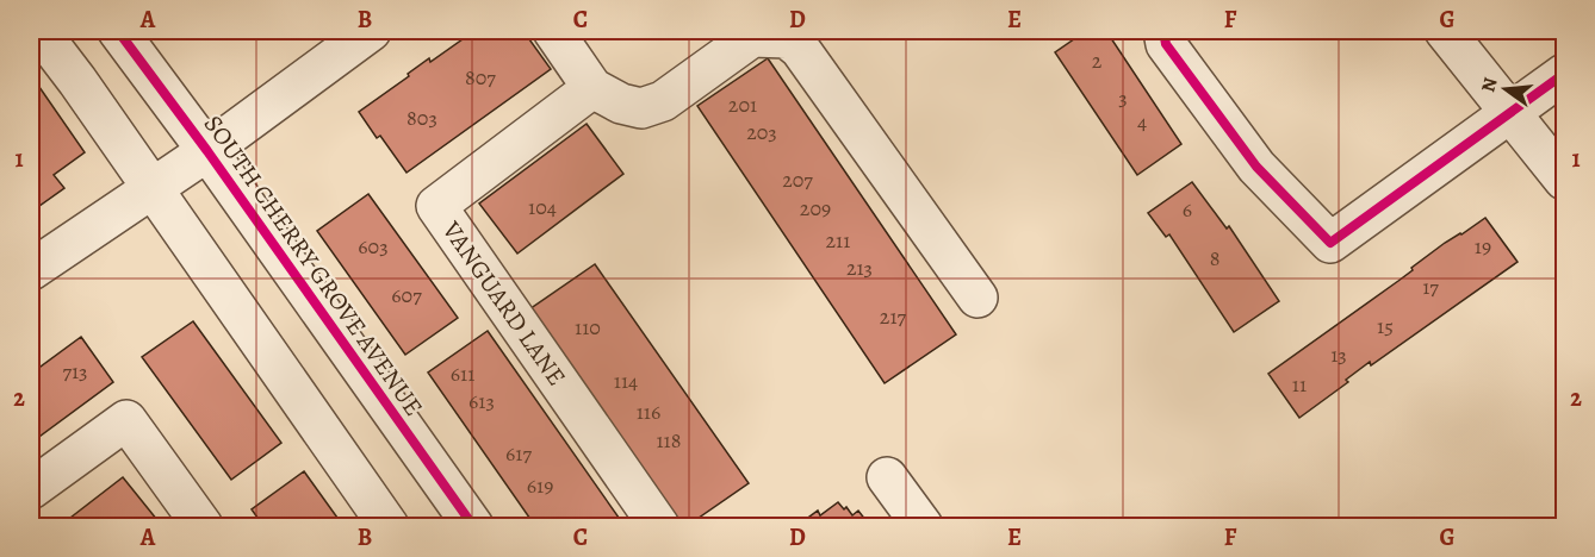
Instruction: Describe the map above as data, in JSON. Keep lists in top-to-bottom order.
{
  "streets": {
    "street": ["SOUTH CHERRY GROVE AVENUE", "VANGUARD LANE"]
  },
  "house_numbers": [
    "2",
    "807",
    "3",
    "201",
    "803",
    "4",
    "203",
    "207",
    "104",
    "209",
    "6",
    "211",
    "603",
    "19",
    "8",
    "213",
    "17",
    "607",
    "217",
    "15",
    "110",
    "13",
    "713",
    "611",
    "114",
    "11",
    "613",
    "116",
    "118",
    "617",
    "619"
  ],
  "north": "left",
  "grid": {
    "columns": [
      "A",
      "B",
      "C",
      "D",
      "E",
      "F",
      "G"
    ],
    "rows": ["1", "2"]
  }
}
